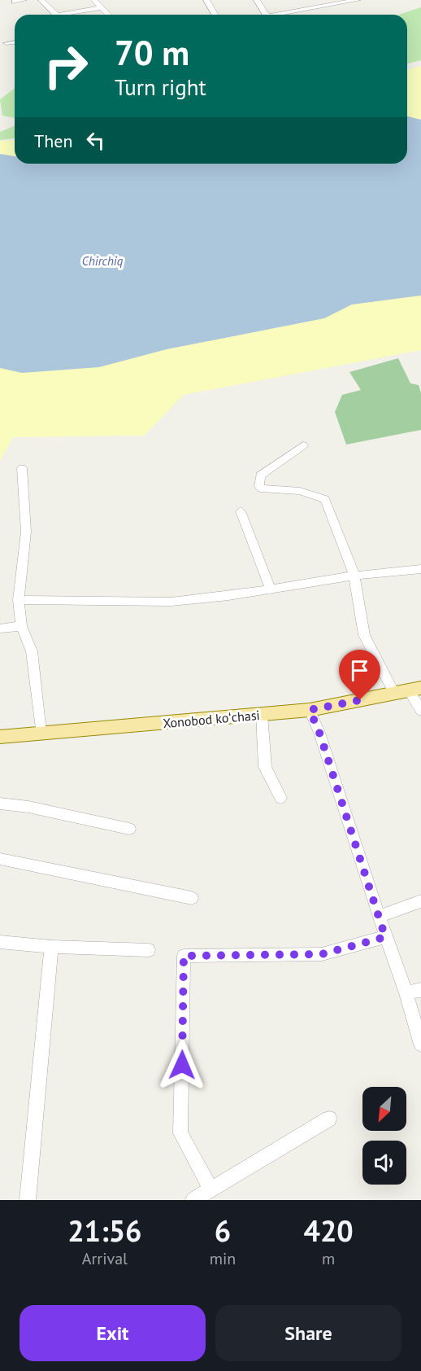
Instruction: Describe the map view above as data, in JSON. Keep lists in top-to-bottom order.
{
  "streets": {
    "main road": ["Xonobod koʻchasi"]
  },
  "water": ["Chirchiq"],
  "north": "bottom left",
  "page": {
    "turn": ["70 m", "Turn right"],
    "then": "Then",
    "eta": [
      "21:56",
      "Arrival",
      "6",
      "min",
      "420",
      "m"
    ],
    "buttons": ["Exit", "Share"]
  }
}
